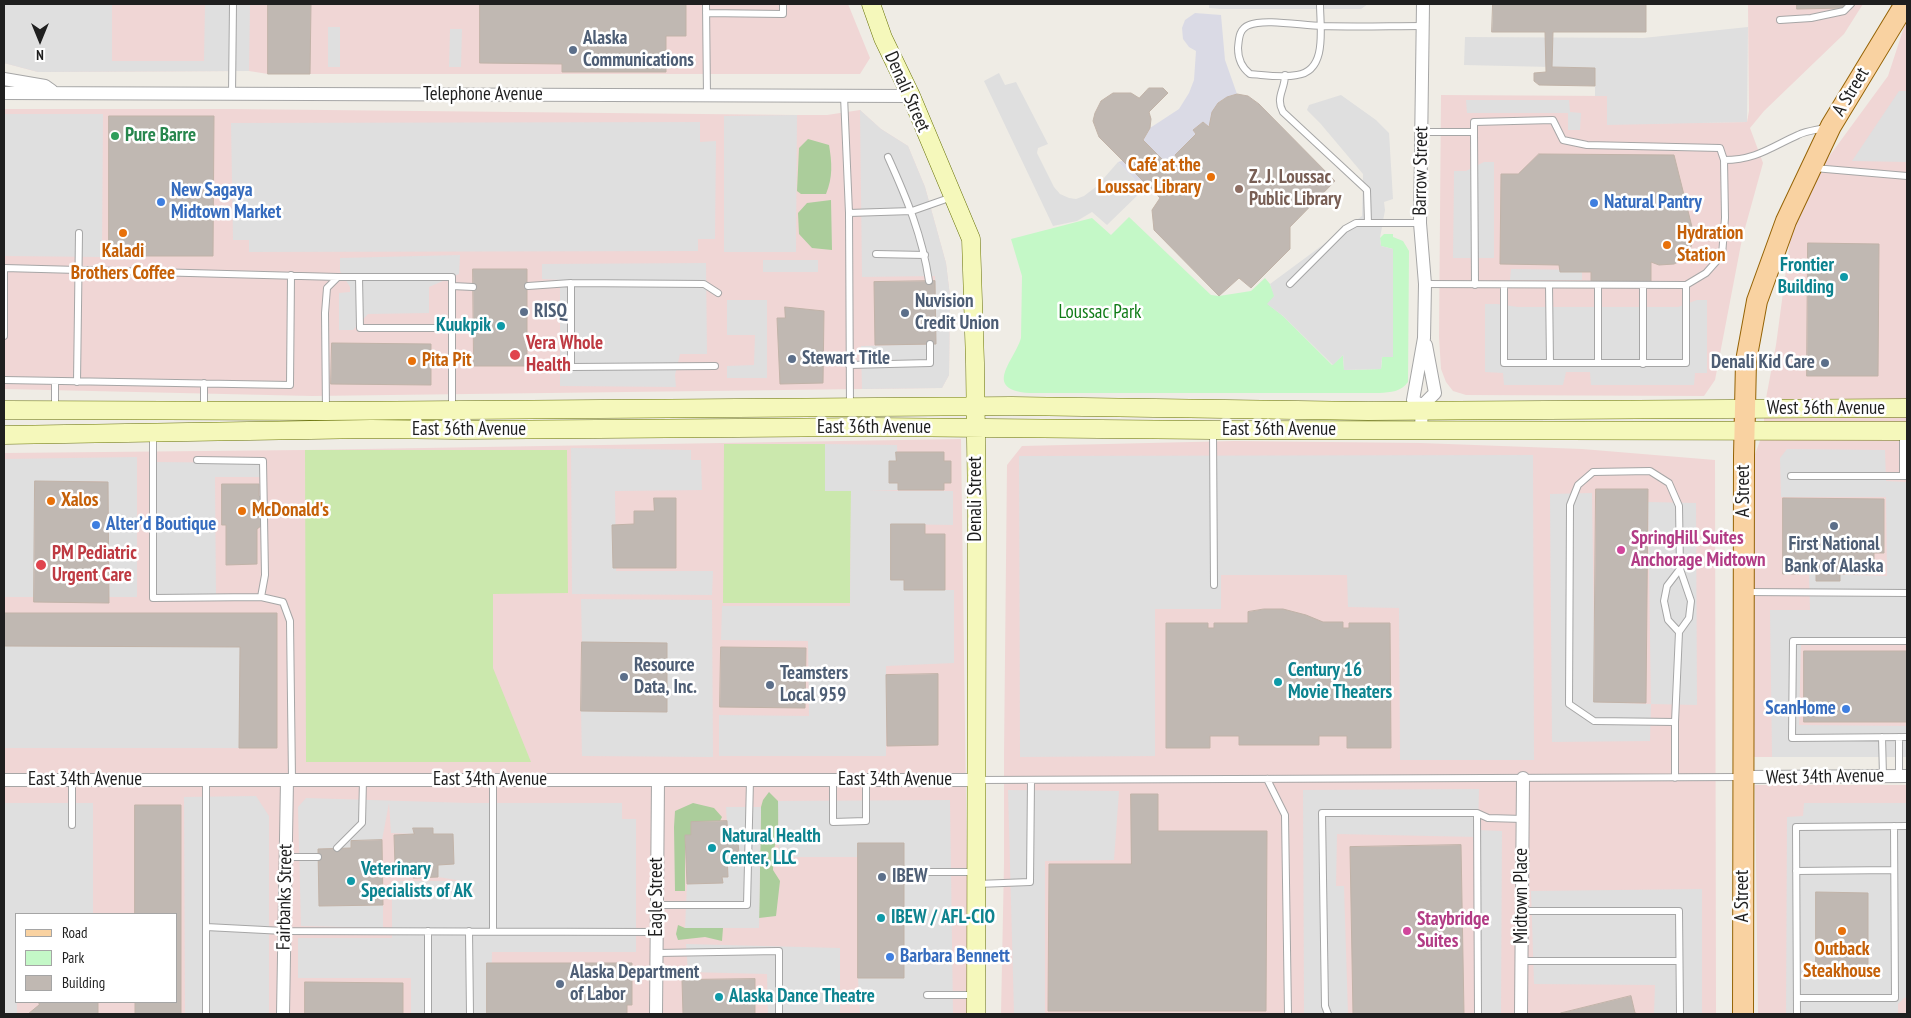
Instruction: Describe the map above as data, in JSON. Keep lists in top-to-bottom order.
{
  "streets": {
    "main road": [
      "Denali Street",
      "A Street",
      "West 36th Avenue",
      "East 36th Avenue"
    ],
    "street": [
      "Telephone Avenue",
      "Barrow Street",
      "West 34th Avenue",
      "East 34th Avenue",
      "Midtown Place",
      "Fairbanks Street",
      "Eagle Street"
    ]
  },
  "crossings": [
    ["Denali Street", "Telephone Avenue"],
    ["Denali Street", "East 36th Avenue"],
    ["Denali Street", "East 34th Avenue"],
    ["A Street", "West 36th Avenue"],
    ["A Street", "East 36th Avenue"],
    ["A Street", "West 34th Avenue"],
    ["Barrow Street", "East 36th Avenue"],
    ["West 36th Avenue", "East 36th Avenue"],
    ["East 34th Avenue", "Fairbanks Street"],
    ["East 34th Avenue", "Eagle Street"]
  ],
  "parks": ["Loussac Park"],
  "places": [
    "Alaska Communications",
    "Pure Barre",
    "Café at the Loussac Library",
    "Z. J. Loussac Public Library",
    "New Sagaya Midtown Market",
    "Natural Pantry",
    "Kaladi Brothers Coffee",
    "Hydration Station",
    "Frontier Building",
    "RISQ",
    "Nuvision Credit Union",
    "Kuukpik",
    "Vera Whole Health",
    "Stewart Title",
    "Pita Pit",
    "Denali Kid Care",
    "Xalos",
    "McDonald's",
    "Alter’d Boutique",
    "First National Bank of Alaska",
    "SpringHill Suites Anchorage Midtown",
    "PM Pediatric Urgent Care",
    "Resource Data, Inc.",
    "Century 16 Movie Theaters",
    "Teamsters Local 959",
    "ScanHome",
    "Natural Health Center, LLC",
    "IBEW",
    "Veterinary Specialists of AK",
    "IBEW / AFL-CIO",
    "Staybridge Suites",
    "Outback Steakhouse",
    "Barbara Bennett",
    "Alaska Department of Labor",
    "Alaska Dance Theatre"
  ],
  "legend": ["Road", "Park", "Building"],
  "north": "bottom"
}
